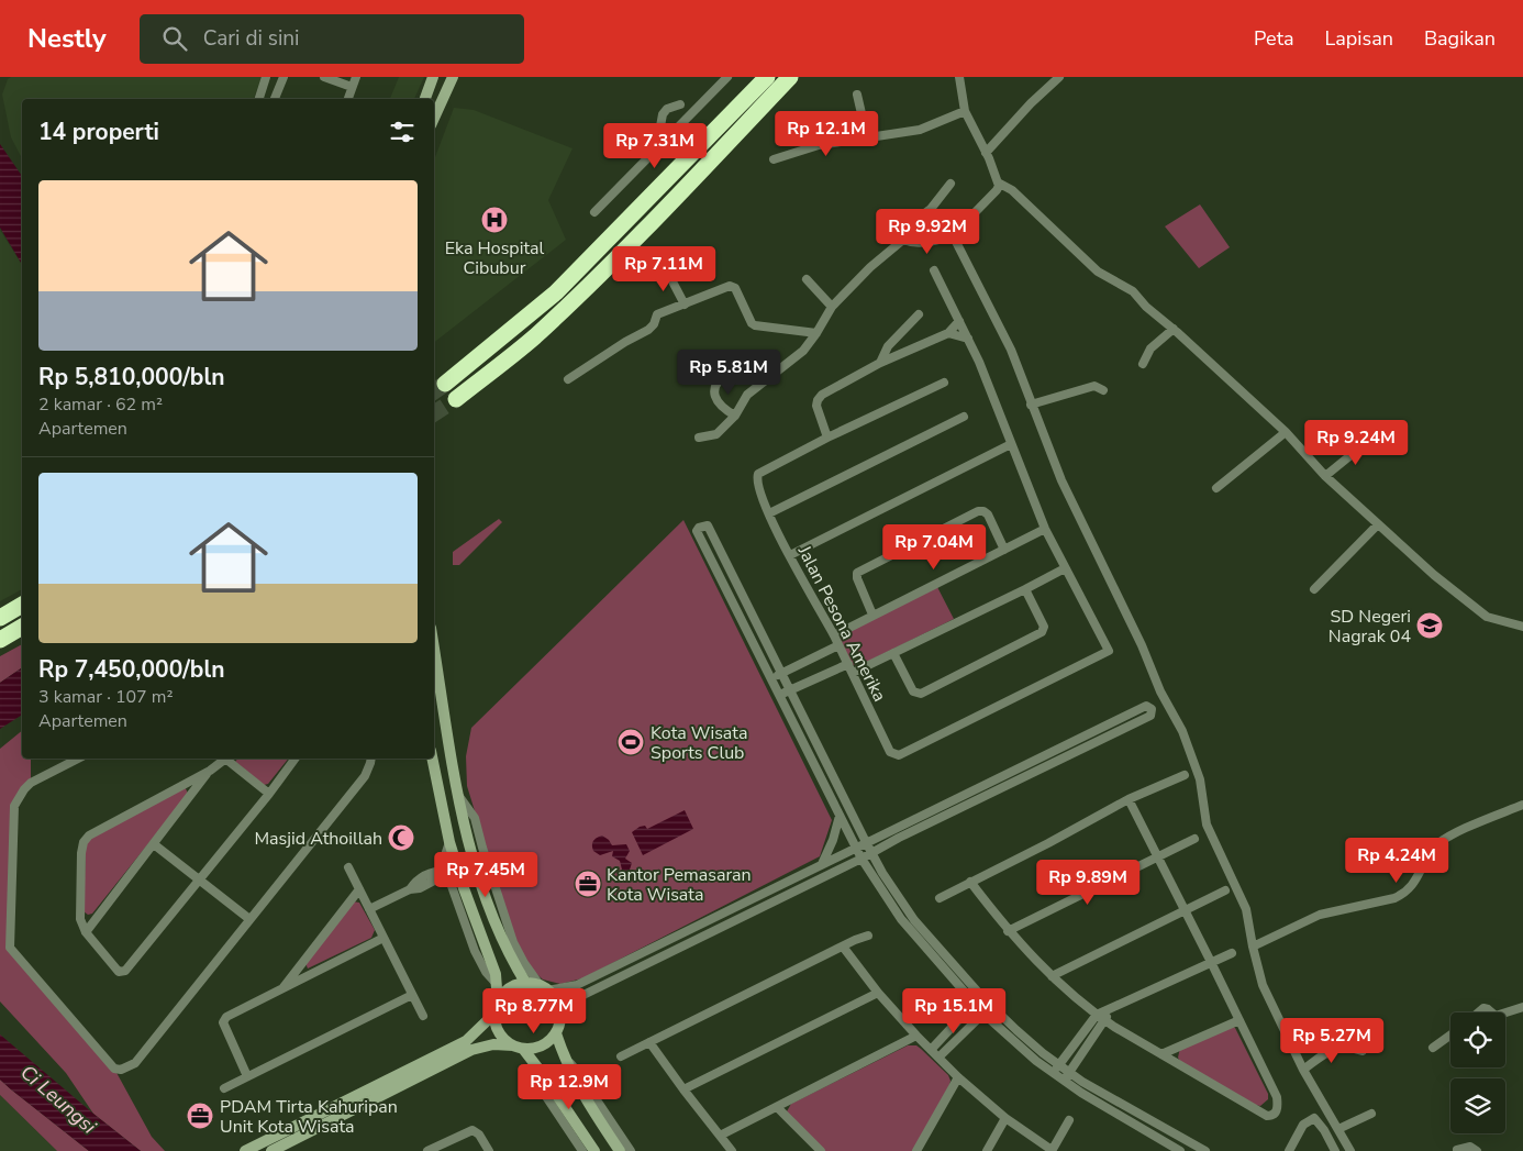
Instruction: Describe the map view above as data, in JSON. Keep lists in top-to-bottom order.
{
  "streets": {
    "street": ["Jalan Pesona Amerika"]
  },
  "water": ["Ci Leungsi"],
  "places": {
    "hospital": ["Eka Hospital Cibubur"],
    "school or university": ["SD Negeri Nagrak 04"],
    "sports": ["Kota Wisata Sports Club"],
    "mosque": ["Masjid Athoillah"],
    "office": ["Kantor Pemasaran Kota Wisata", "PDAM Tirta Kahuripan Unit Kota Wisata"]
  },
  "page": {
    "header": "Nestly",
    "search": "Cari di sini",
    "nav": ["Peta", "Lapisan", "Bagikan"],
    "heading": "14 properti",
    "price": [
      "Rp 12.1M",
      "Rp 7.31M",
      "Rp 9.92M",
      "Rp 7.11M",
      "Rp 5.81M",
      "Rp 9.24M",
      "Rp 7.04M",
      "Rp 4.24M",
      "Rp 7.45M",
      "Rp 9.89M",
      "Rp 8.77M",
      "Rp 15.1M",
      "Rp 5.27M",
      "Rp 12.9M"
    ],
    "list": [
      {
        "name": "Rp 5,810,000/bln",
        "note": "2 kamar · 62 m² · Apartemen"
      },
      {
        "name": "Rp 7,450,000/bln",
        "note": "3 kamar · 107 m² · Apartemen"
      }
    ]
  }
}
